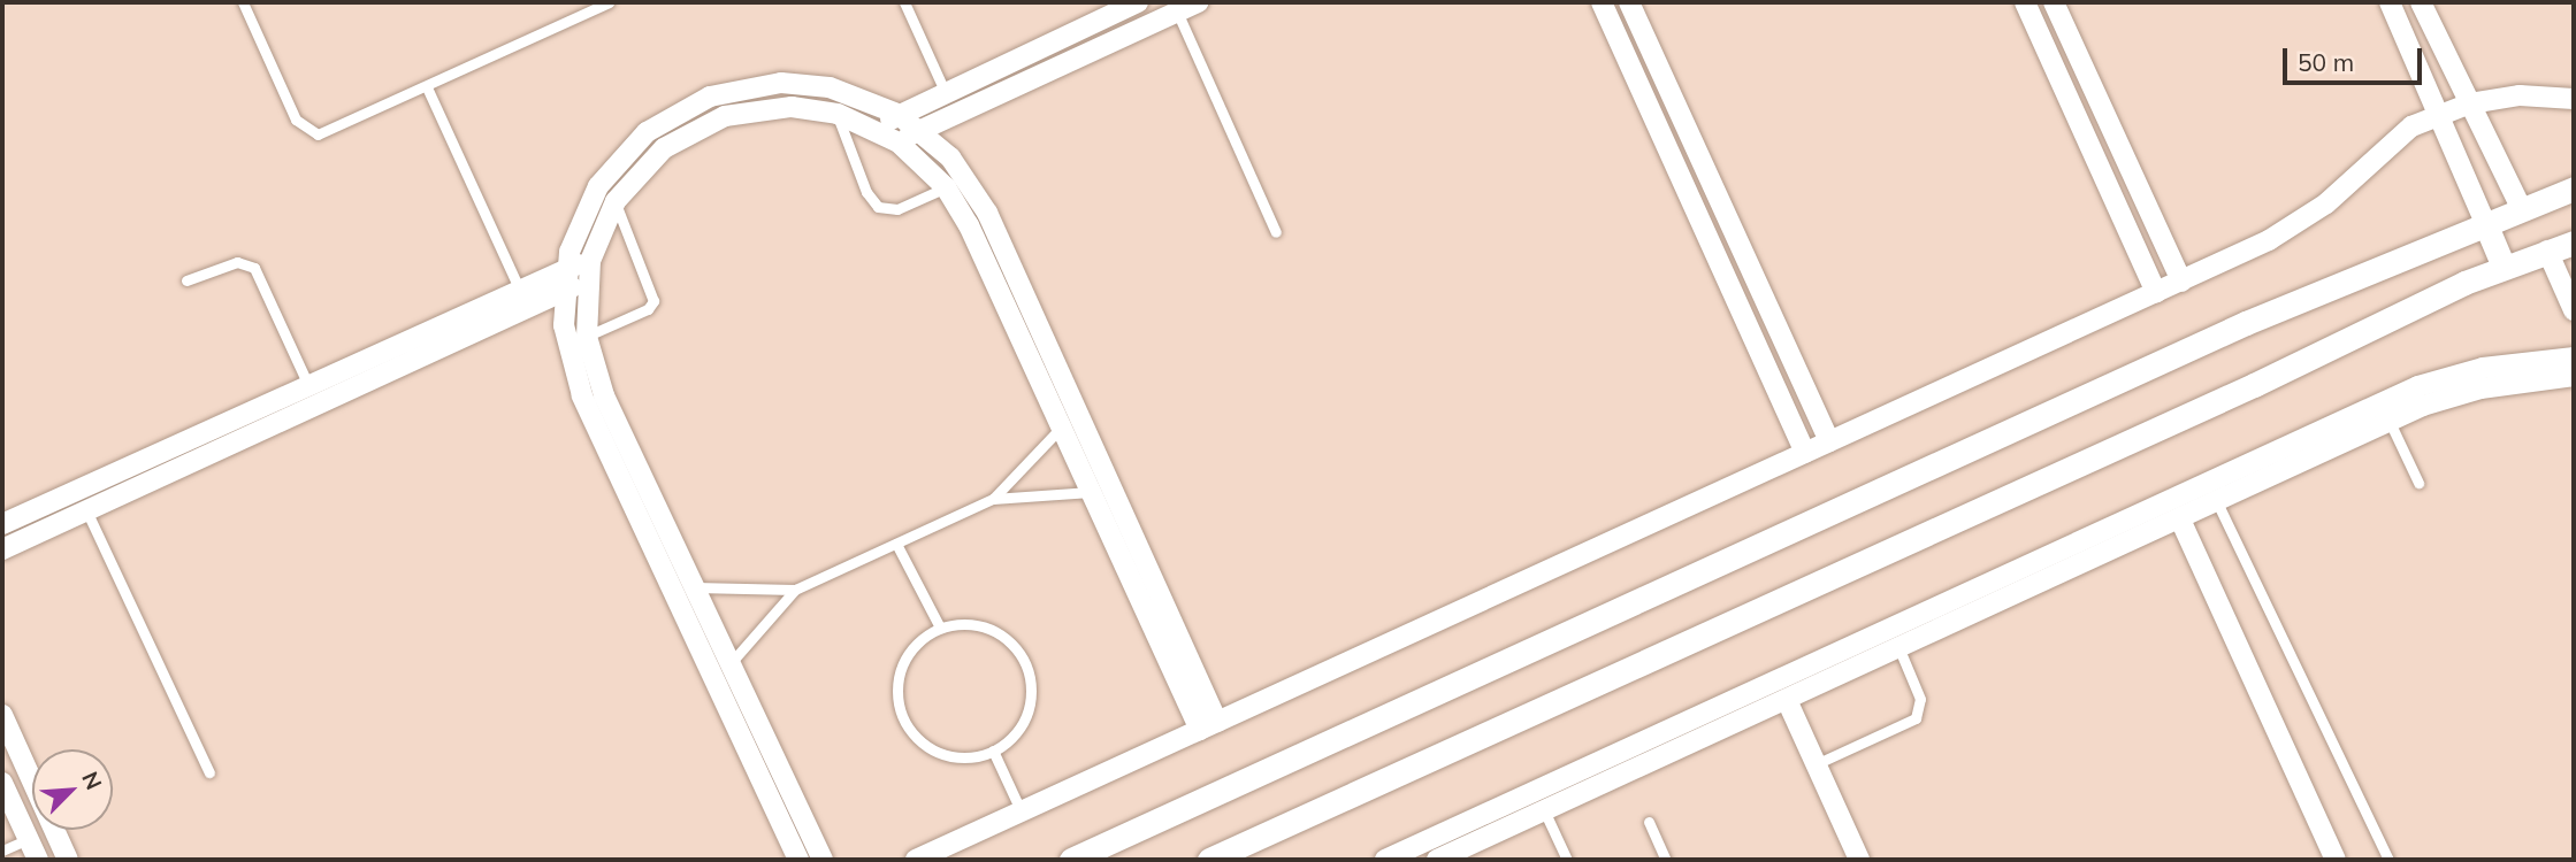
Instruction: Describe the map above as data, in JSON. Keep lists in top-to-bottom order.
{
  "scale_bar": "50 m",
  "north": "top right"
}
